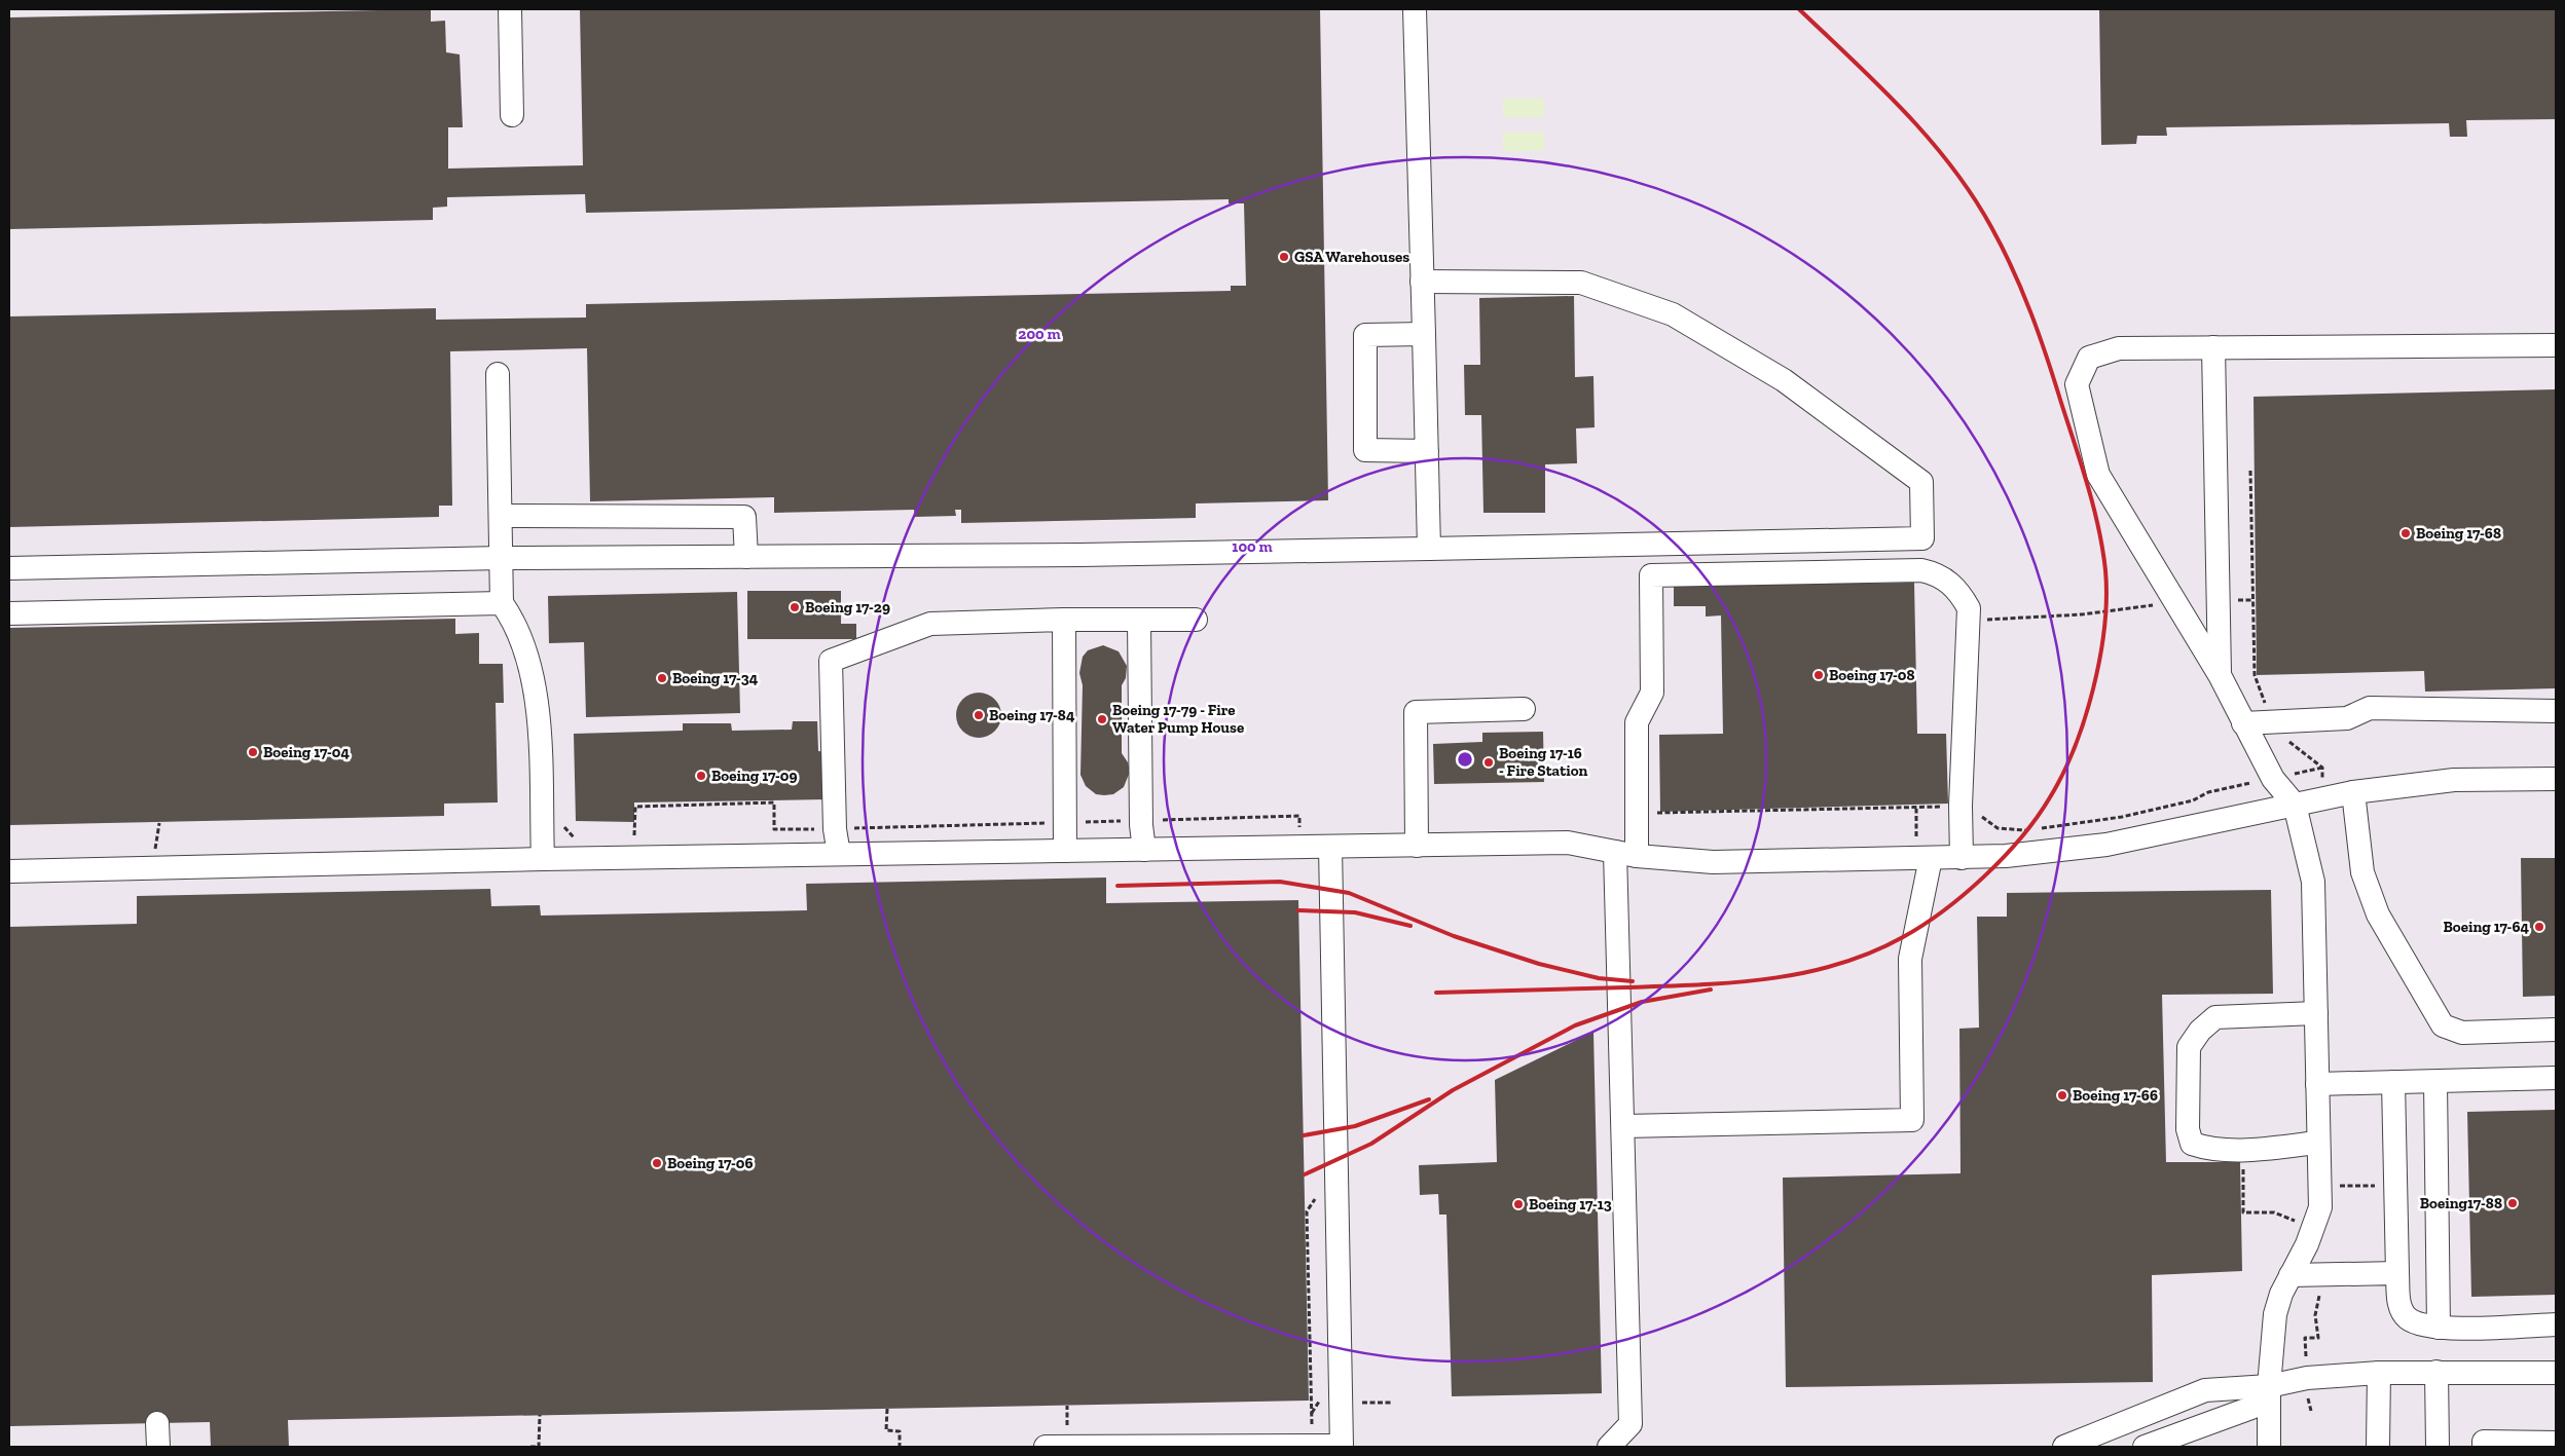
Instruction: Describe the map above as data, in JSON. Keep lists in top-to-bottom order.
{
  "places": [
    "GSA Warehouses",
    "Boeing 17-68",
    "Boeing 17-29",
    "Boeing 17-08",
    "Boeing 17-34",
    "Boeing 17-84",
    "Boeing 17-79 - Fire Water Pump House",
    "Boeing 17-04",
    "Boeing 17-16 - Fire Station",
    "Boeing 17-09",
    "Boeing 17-64",
    "Boeing 17-66",
    "Boeing 17-06",
    "Boeing17-88",
    "Boeing 17-13"
  ],
  "rings": ["200 m", "100 m"]
}
